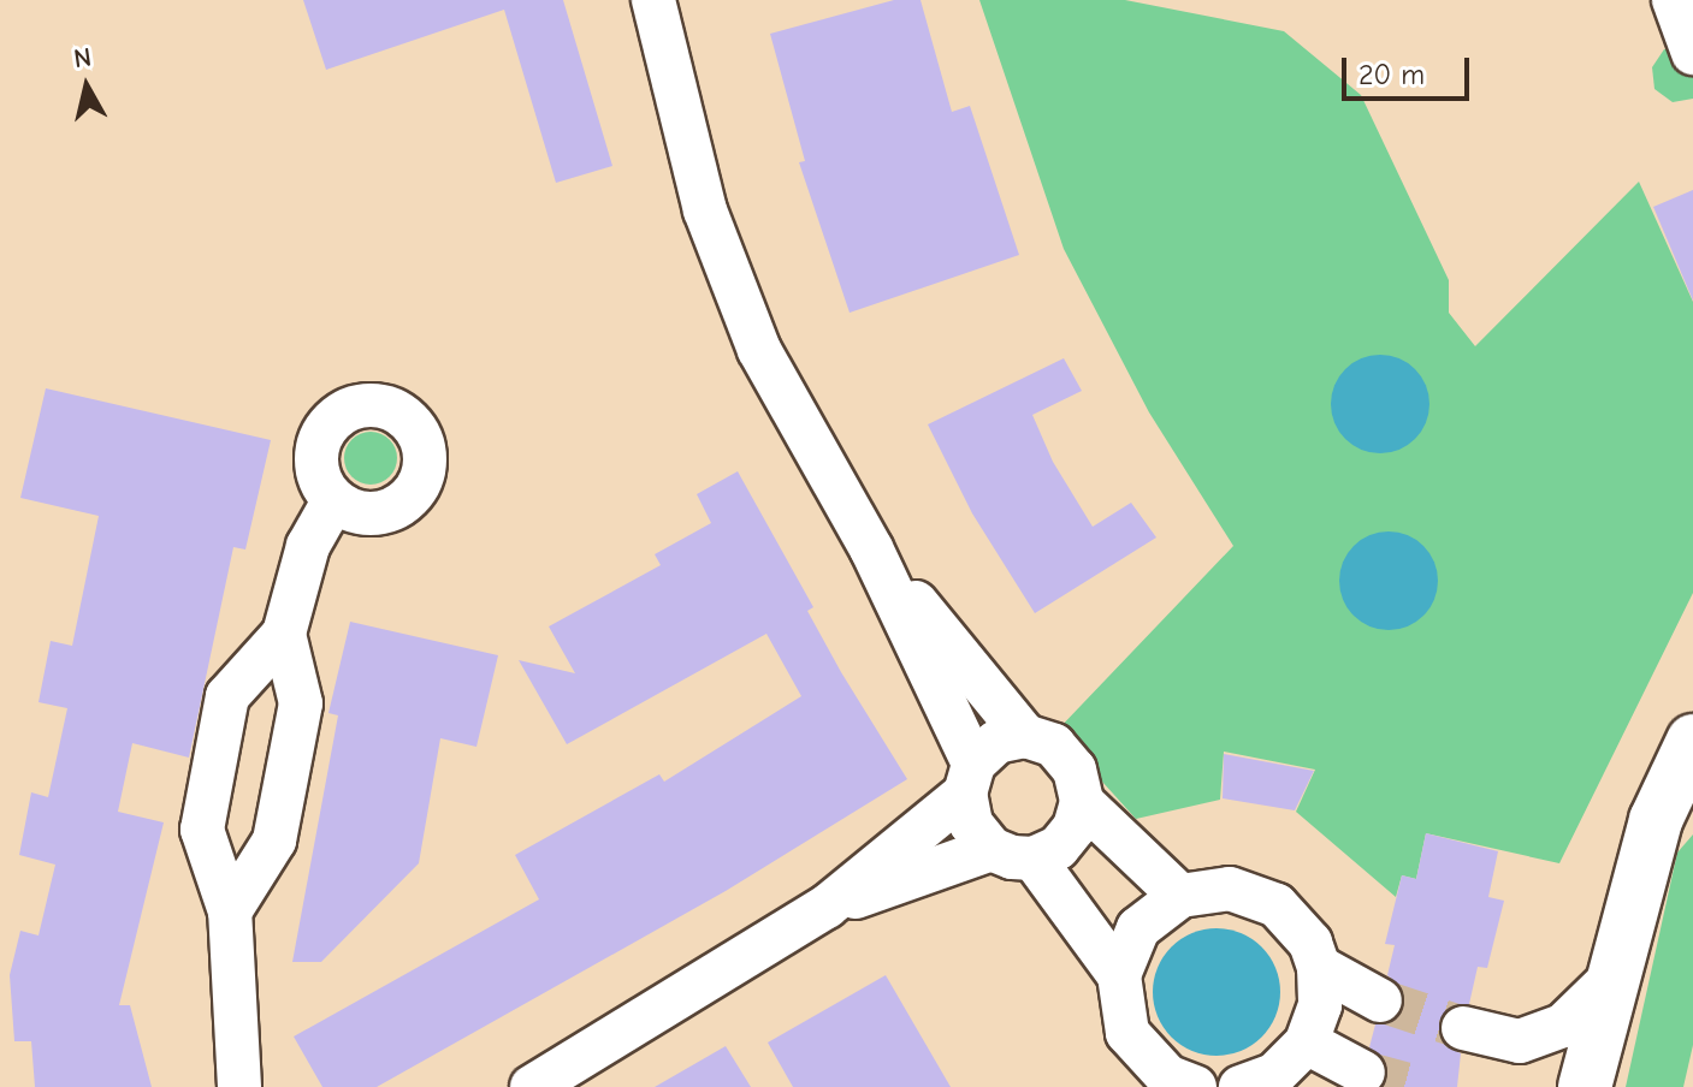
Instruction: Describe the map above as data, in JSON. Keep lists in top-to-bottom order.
{
  "scale_bar": "20 m",
  "north": "top"
}
